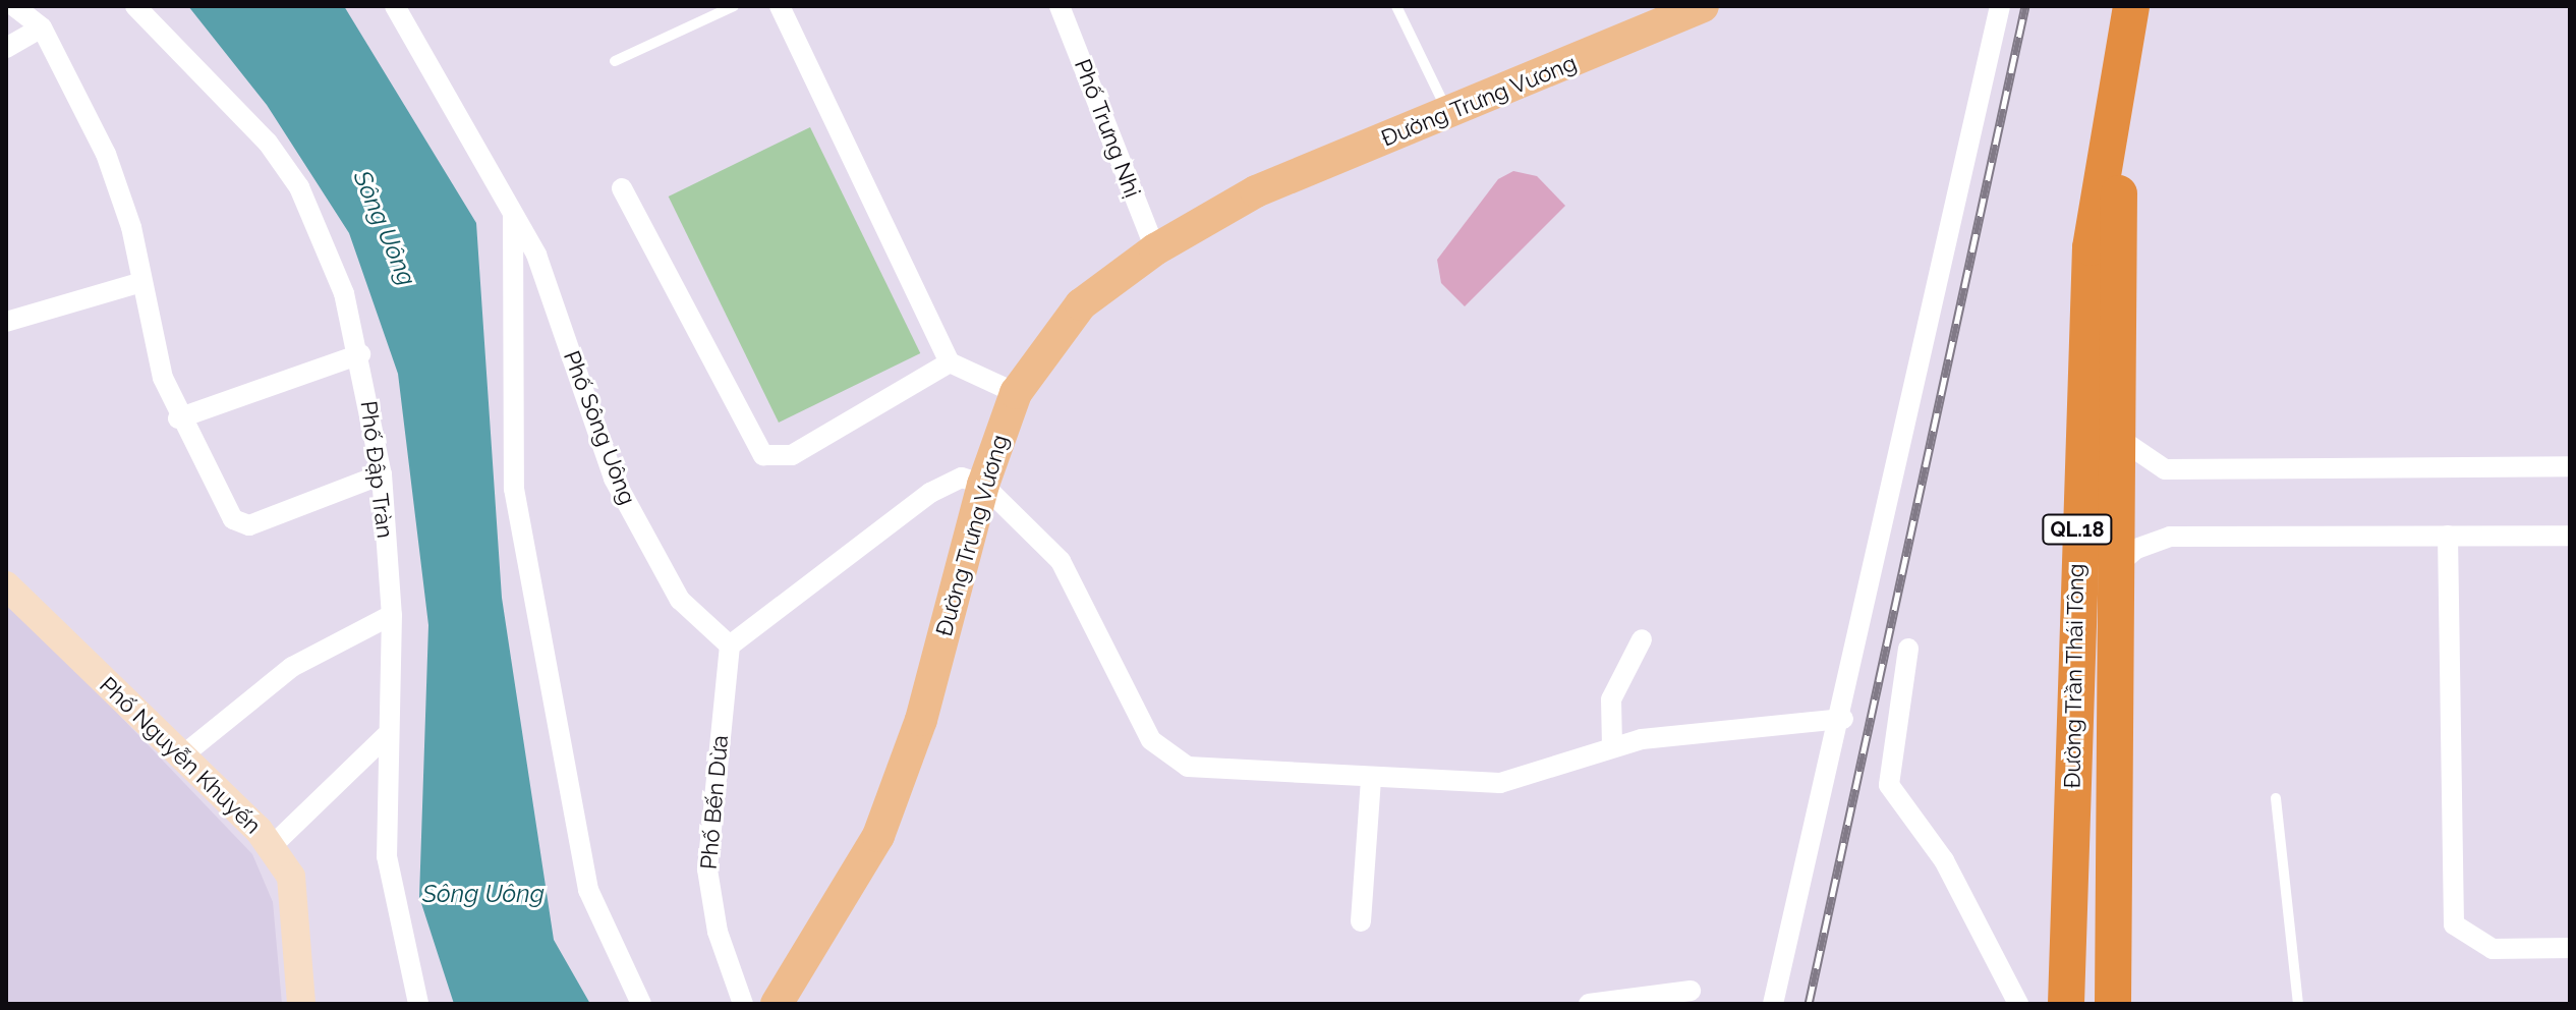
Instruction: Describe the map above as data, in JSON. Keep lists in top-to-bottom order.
{
  "streets": {
    "highway": ["QL.18", "Đường Trần Thái Tông"],
    "main road": ["Đường Trưng Vương"],
    "street": [
      "Phố Trưng Nhị",
      "Phố Sông Uông",
      "Phố Đập Tràn",
      "Phố Nguyễn Khuyến",
      "Phố Bến Dừa"
    ]
  },
  "crossings": [
    ["Đường Trưng Vương", "Phố Trưng Nhị"],
    ["Phố Sông Uông", "Phố Bến Dừa"]
  ],
  "water": ["Sông Uông"]
}
